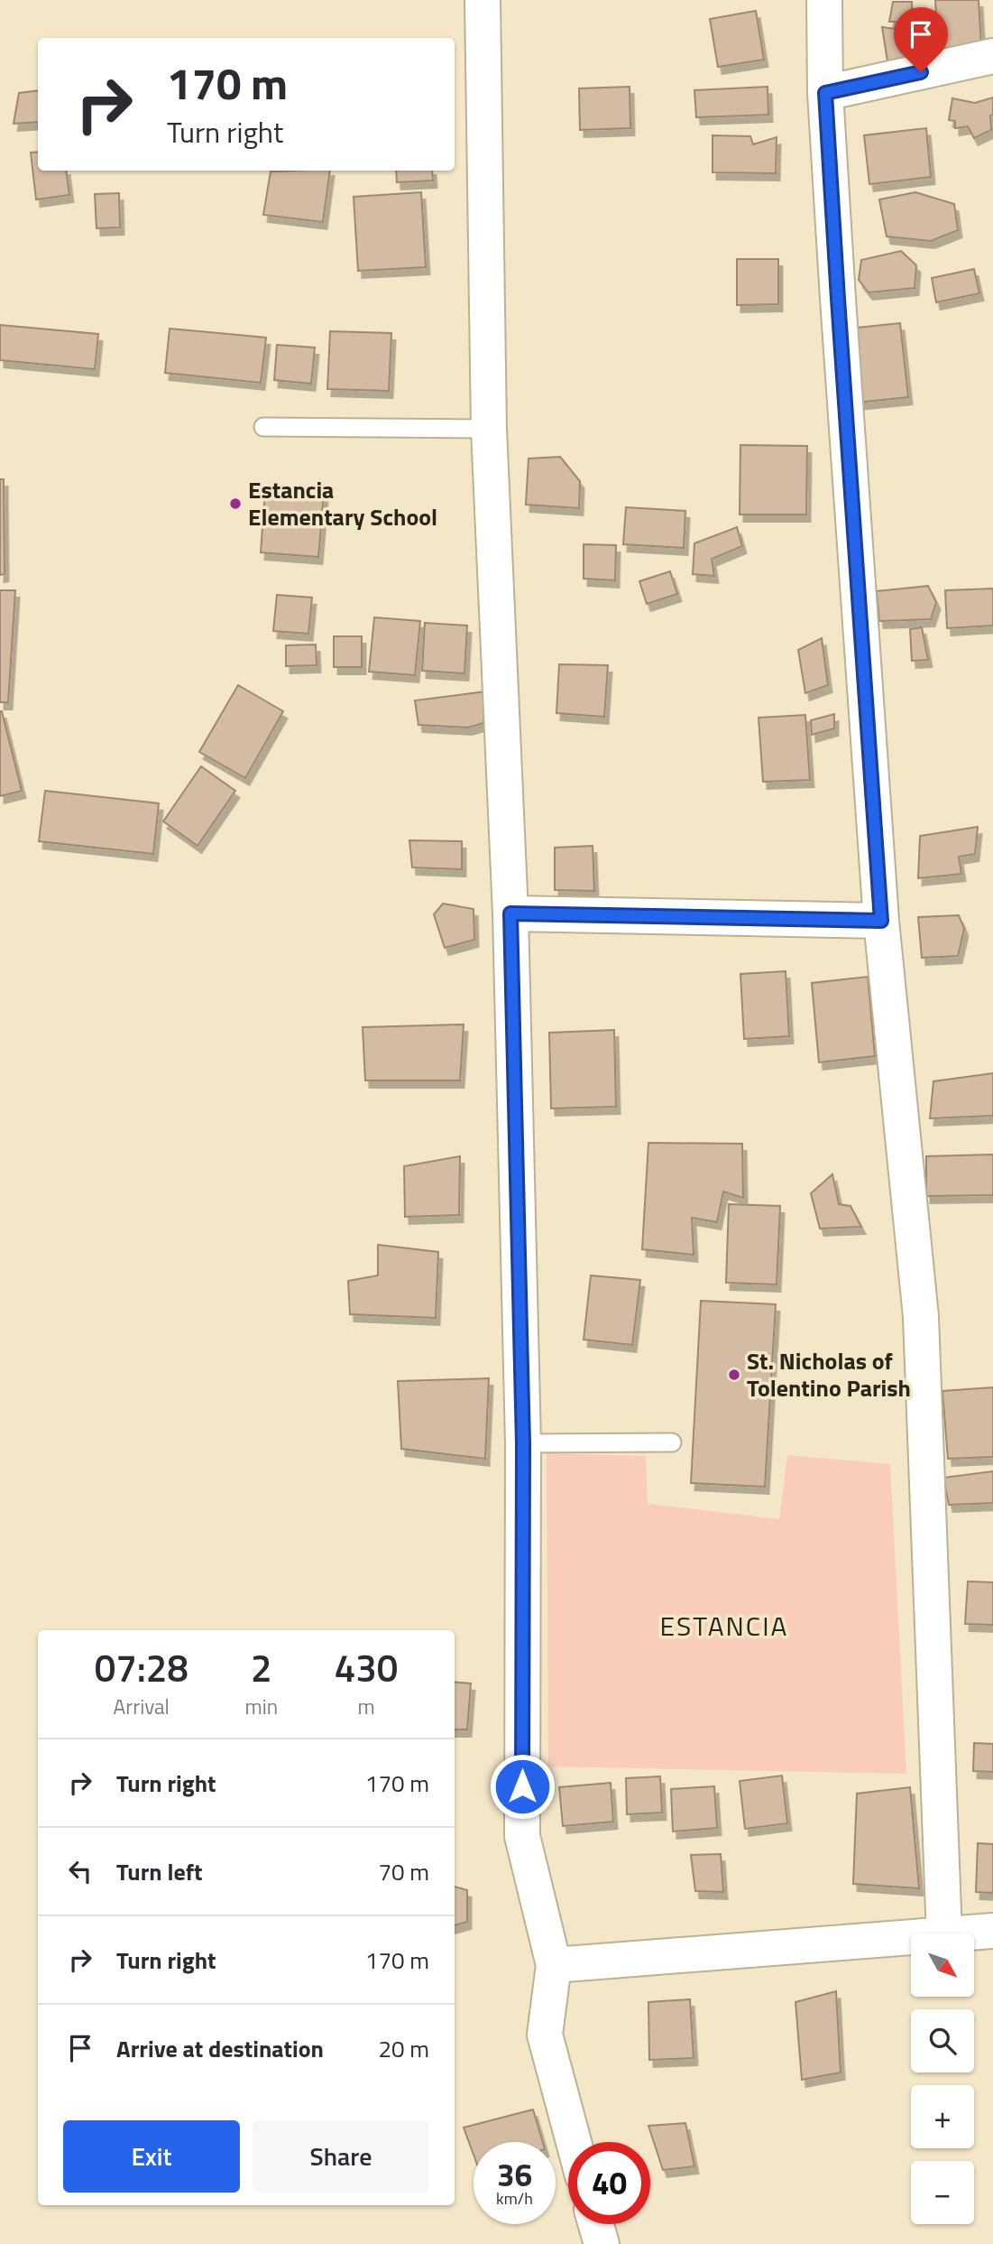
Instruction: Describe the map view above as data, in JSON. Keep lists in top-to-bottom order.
{
  "districts": ["ESTANCIA"],
  "places": ["Estancia Elementary School", "St. Nicholas of Tolentino Parish"],
  "north": "bottom right",
  "page": {
    "turn": ["170 m", "Turn right"],
    "eta": [
      "07:28",
      "Arrival",
      "2",
      "min",
      "430",
      "m"
    ],
    "list": [
      {
        "name": "Turn right",
        "value": "170 m"
      },
      {
        "name": "Turn left",
        "value": "70 m"
      },
      {
        "name": "Turn right",
        "value": "170 m"
      },
      {
        "name": "Arrive at destination",
        "value": "20 m"
      }
    ],
    "map_buttons": ["+", "−"],
    "buttons": ["Exit", "Share"],
    "speed": "36 km/h",
    "limit": "40"
  }
}
